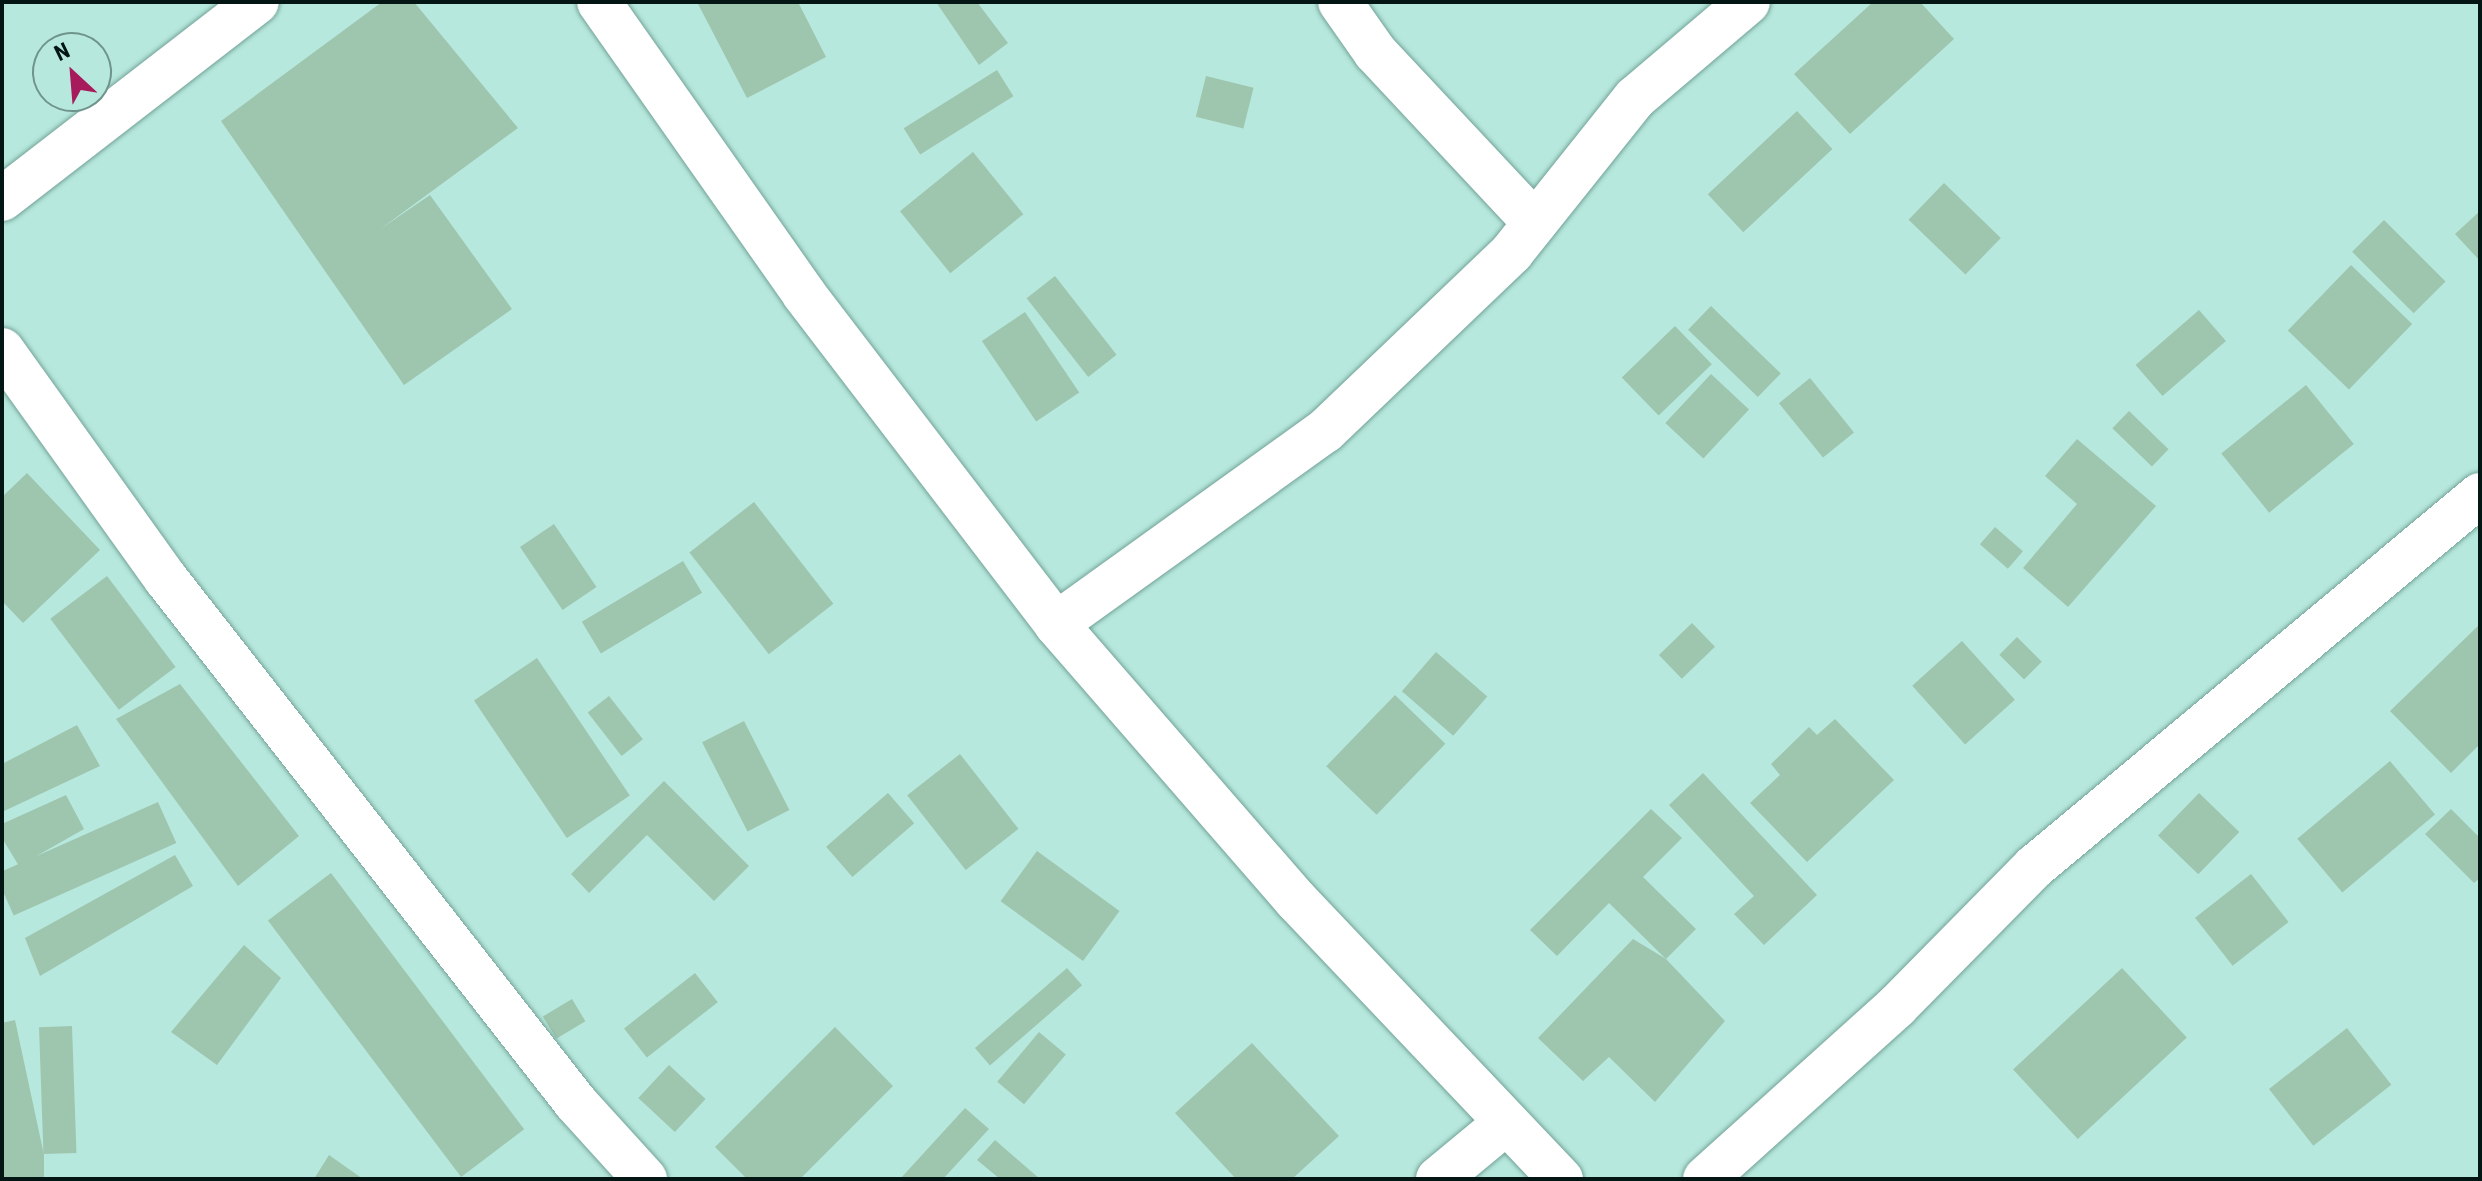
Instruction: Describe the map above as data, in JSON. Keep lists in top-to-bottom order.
{
  "north": "top left"
}
